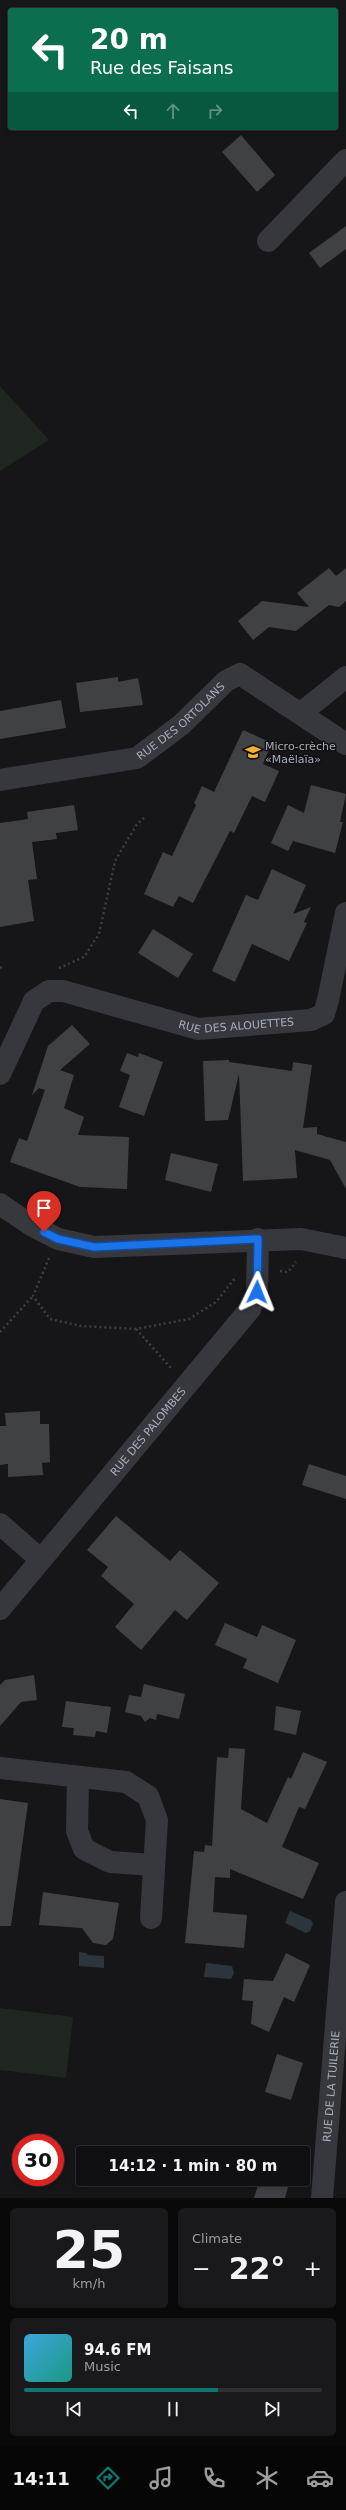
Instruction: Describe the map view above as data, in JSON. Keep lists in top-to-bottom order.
{
  "streets": {
    "street": [
      "RUE DES ORTOLANS",
      "RUE DES ALOUETTES",
      "RUE DES PALOMBES",
      "RUE DE LA TUILERIE"
    ]
  },
  "places": {
    "school or university": ["Micro-crèche «Maëlaïa»"]
  },
  "page": {
    "turn": ["20 m", "Rue des Faisans"],
    "limit": "30",
    "trip": "14:12 · 1 min · 80 m",
    "tile": [
      ["25", "km/h"],
      "Climate"
    ],
    "heat": ["−", "22°", "+"],
    "song": ["94.6 FM", "Music"],
    "tabs": "14:11"
  }
}
